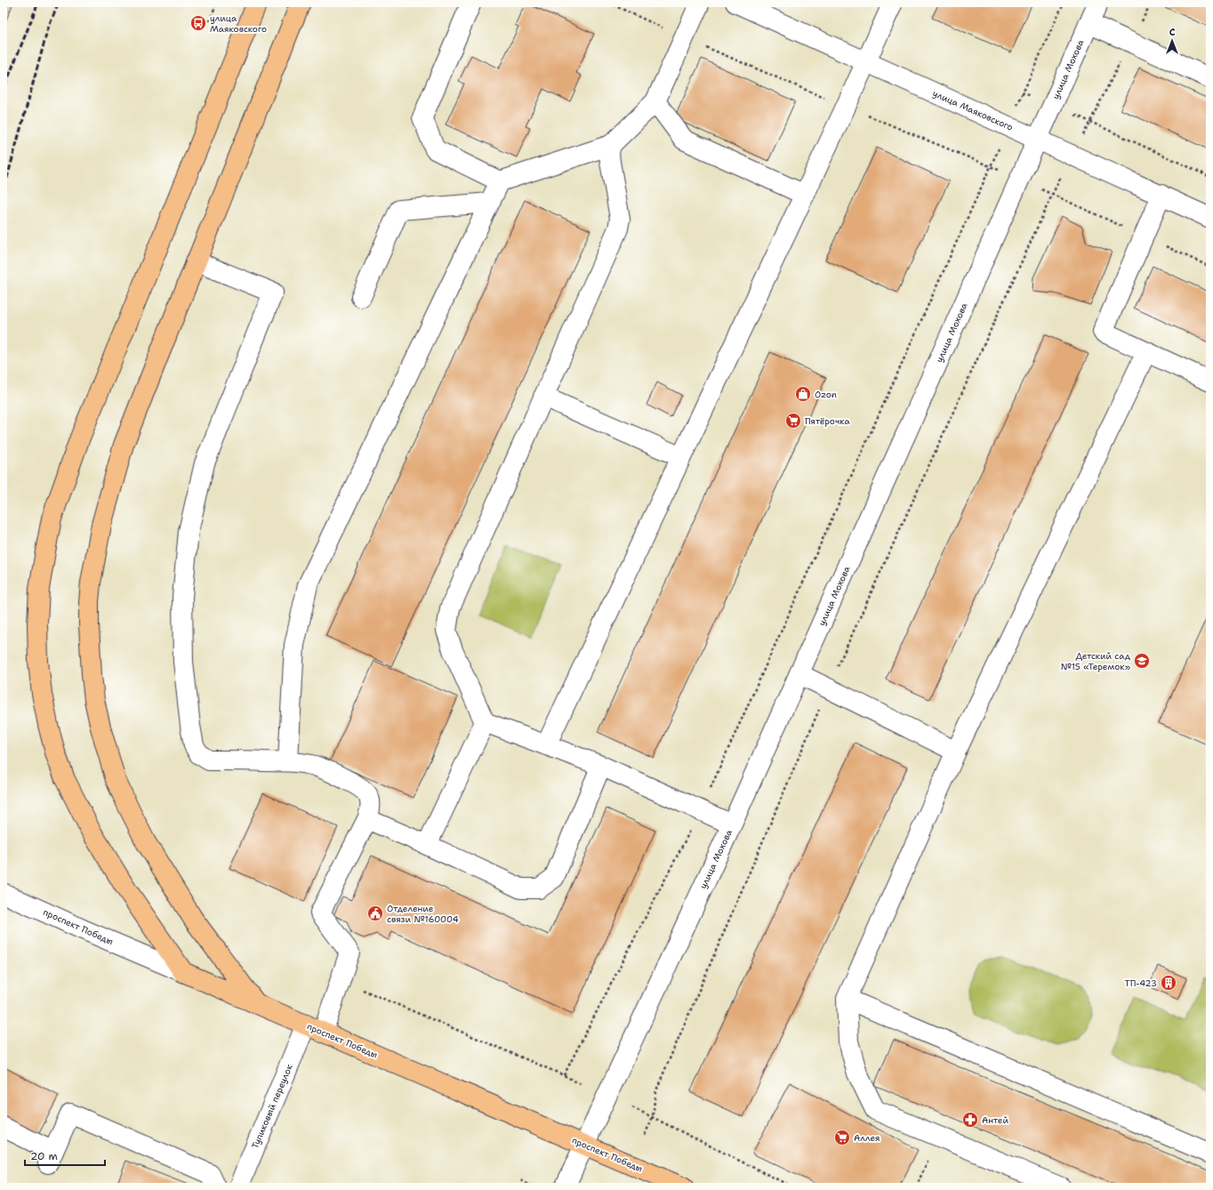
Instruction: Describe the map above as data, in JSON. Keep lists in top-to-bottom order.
{
  "streets": {
    "main road": ["проспект Победы"],
    "street": ["улица Мохова", "улица Маяковского", "Тупиковый переулок"]
  },
  "crossings": [
    ["улица Мохова", "улица Маяковского"],
    ["улица Мохова", "проспект Победы"],
    ["проспект Победы", "Тупиковый переулок"]
  ],
  "places": {
    "bus stop": ["улица Маяковского"],
    "shop": ["Ozon"],
    "supermarket": ["Пятёрочка", "Аллея"],
    "school or university": ["Детский сад №15 «Теремок»"],
    "public building": ["Отделение связи №160004"],
    "building": ["ТП-423"],
    "pharmacy": ["Антей"]
  },
  "scale_bar": "20 m",
  "north": "top"
}
